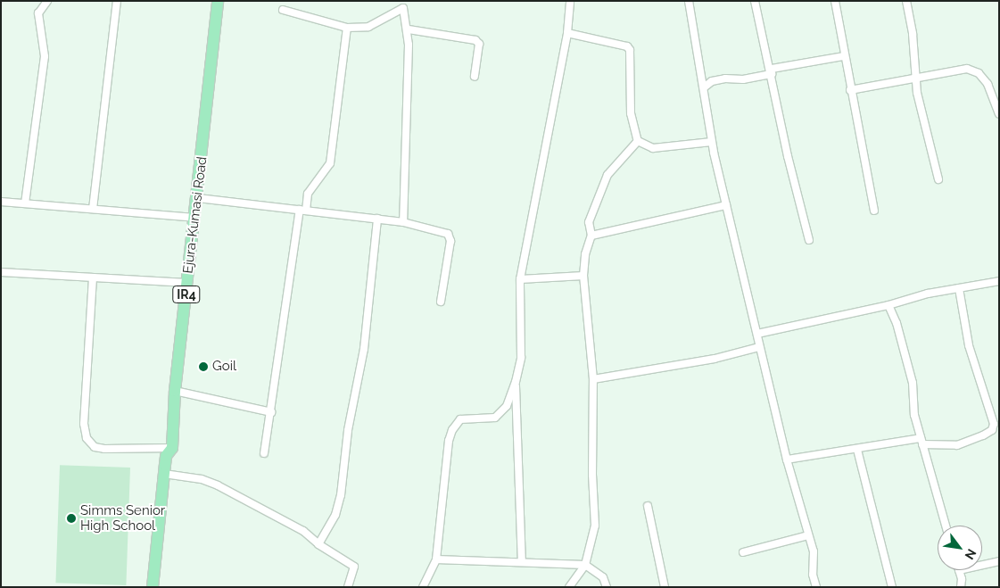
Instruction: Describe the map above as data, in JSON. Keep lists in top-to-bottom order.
{
  "streets": {
    "main road": ["Ejura-Kumasi Road", "IR4"]
  },
  "places": ["Goil", "Simms Senior High School"],
  "north": "bottom right"
}
